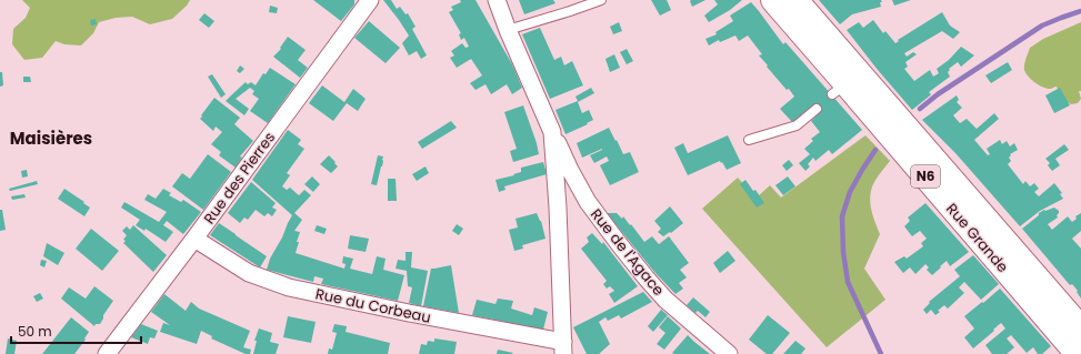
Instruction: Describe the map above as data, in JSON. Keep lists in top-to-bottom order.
{
  "streets": {
    "main road": ["N6", "Rue Grande"],
    "street": ["Rue des Pierres", "Rue de l'Agace", "Rue du Corbeau"]
  },
  "crossings": [
    ["Rue des Pierres", "Rue du Corbeau"],
    ["Rue de l'Agace", "Rue du Corbeau"]
  ],
  "districts": ["Maisières"],
  "scale_bar": "50 m"
}
